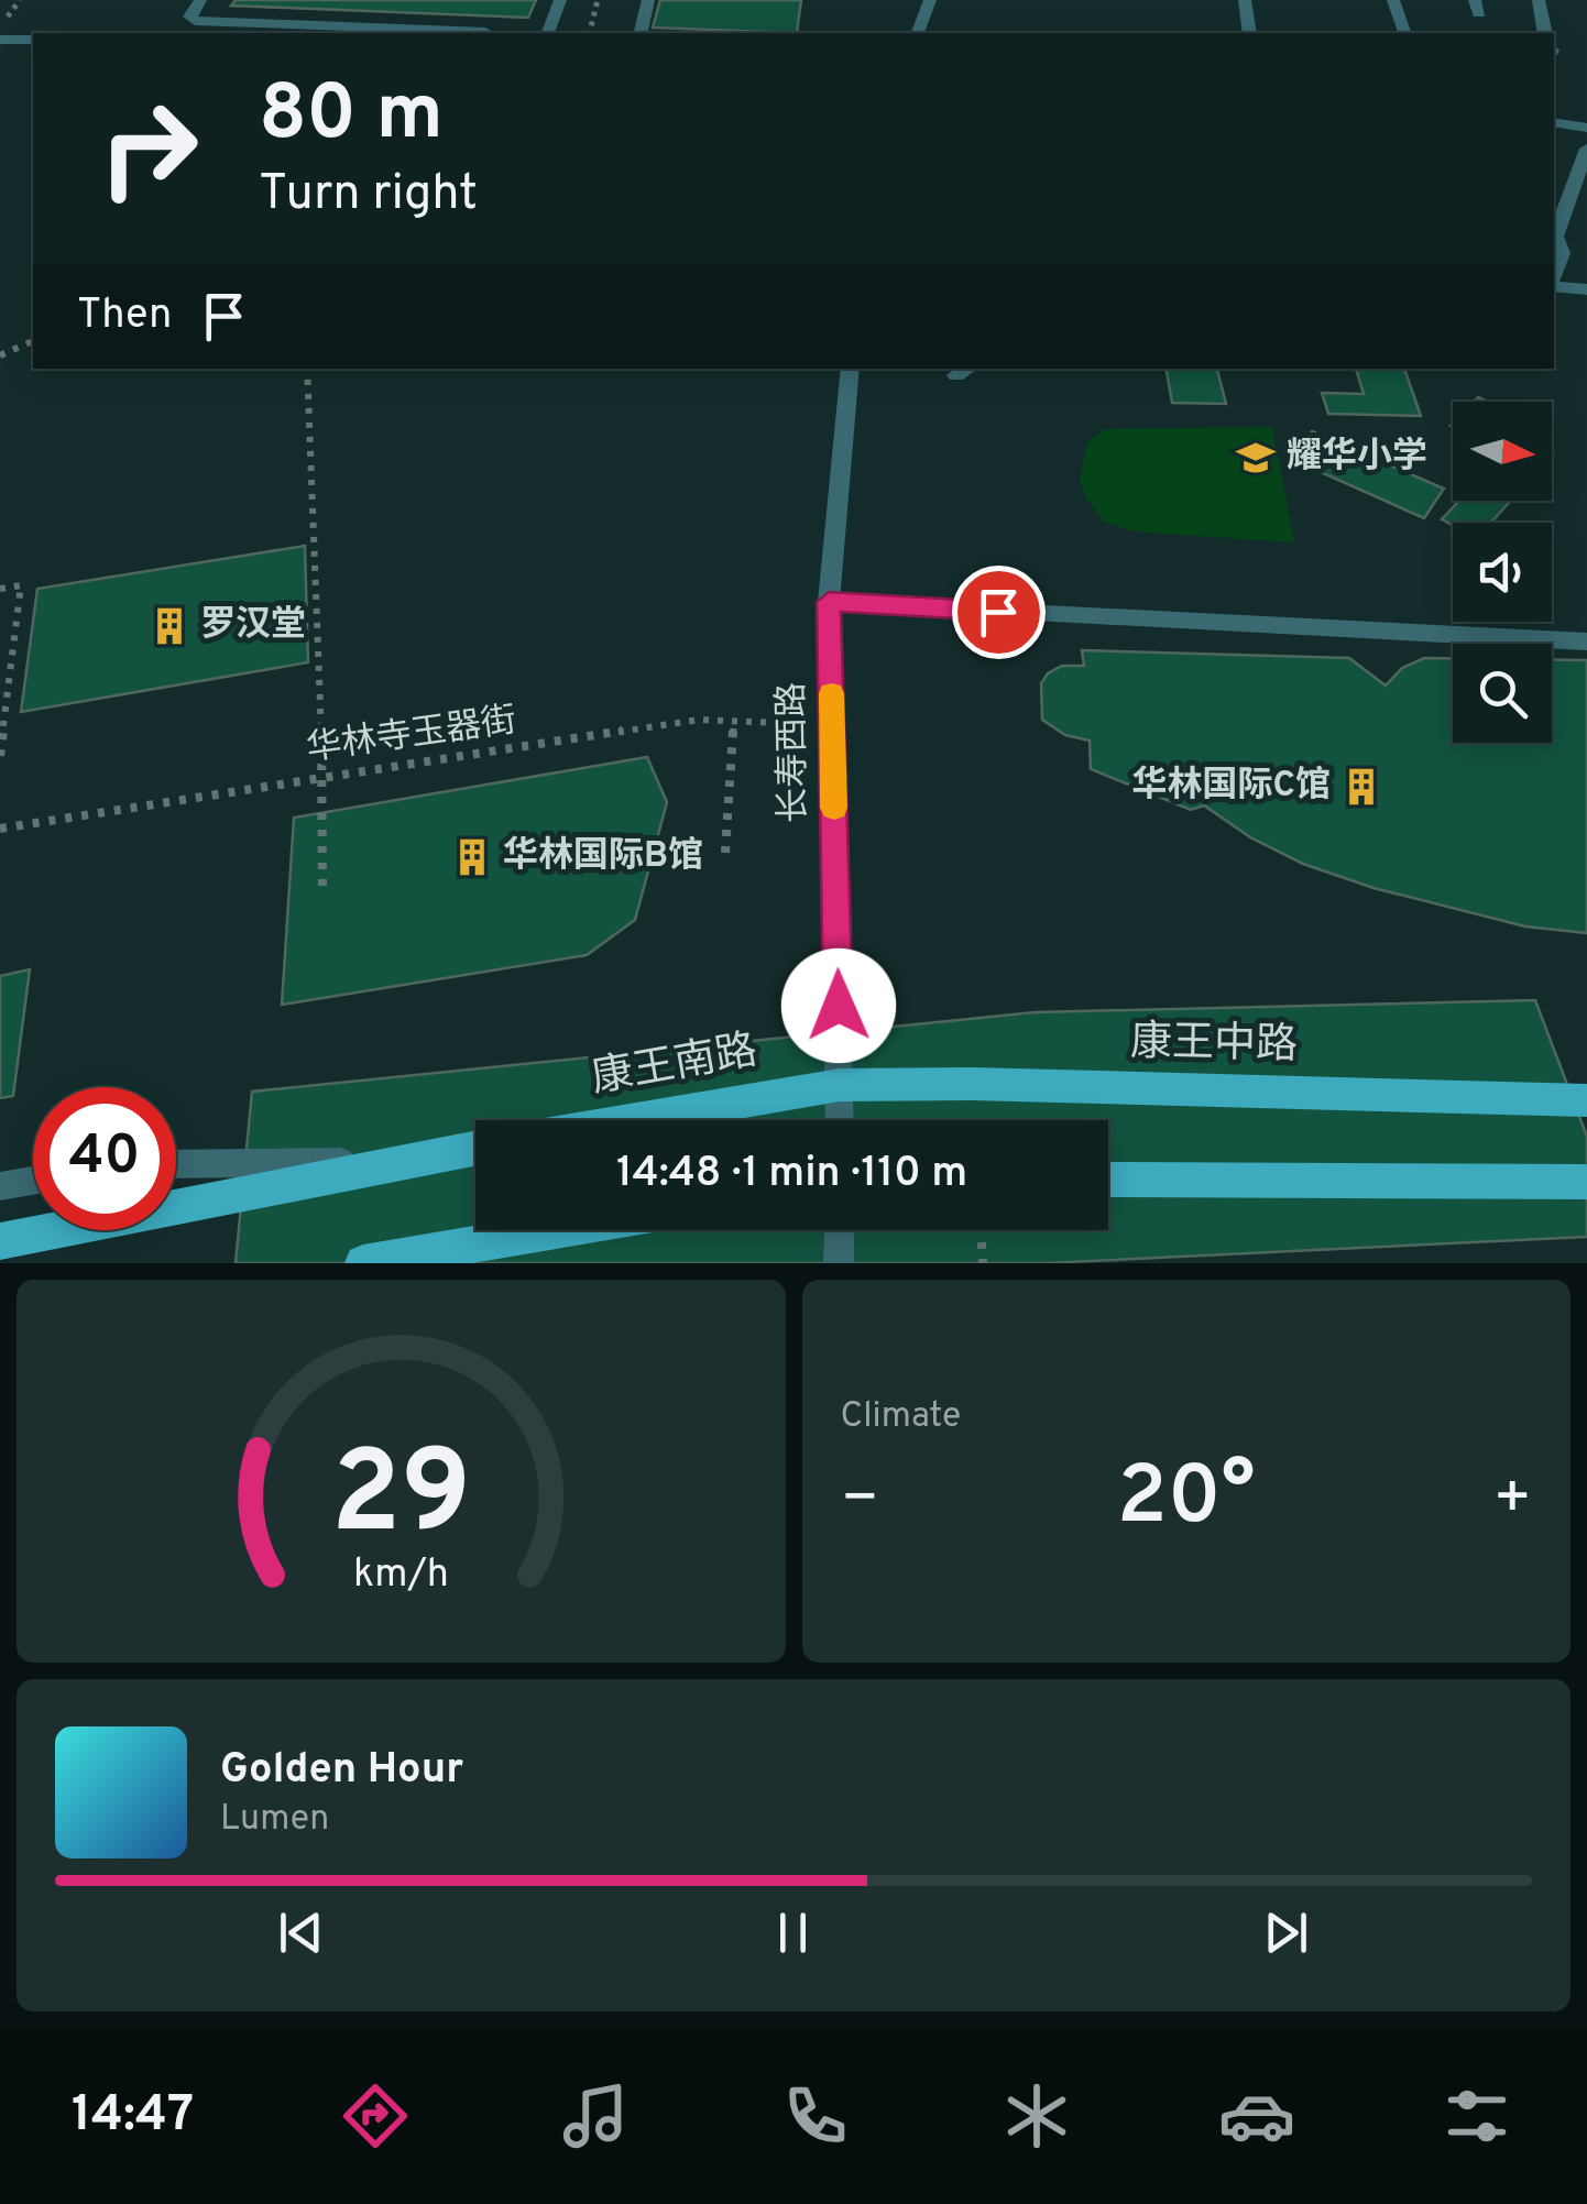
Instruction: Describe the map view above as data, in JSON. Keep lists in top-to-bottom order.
{
  "streets": {
    "main road": ["康王中路", "康王南路"],
    "street": ["长寿西路"],
    "path": ["华林寺玉器街"]
  },
  "crossings": [
    ["华林寺玉器街", "长寿西路"],
    ["长寿西路", "康王中路"],
    ["长寿西路", "康王南路"],
    ["康王中路", "康王南路"]
  ],
  "places": {
    "school or university": ["耀华小学"],
    "building": ["罗汉堂", "华林国际C馆", "华林国际B馆"]
  },
  "north": "right",
  "page": {
    "turn": ["80 m", "Turn right"],
    "then": "Then",
    "limit": "40",
    "trip": "14:48 · 1 min · 110 m",
    "tile": "Climate",
    "heat": ["−", "20°", "+"],
    "song": ["Golden Hour", "Lumen"],
    "tabs": "14:47",
    "gauge": ["29", "km/h"]
  }
}
